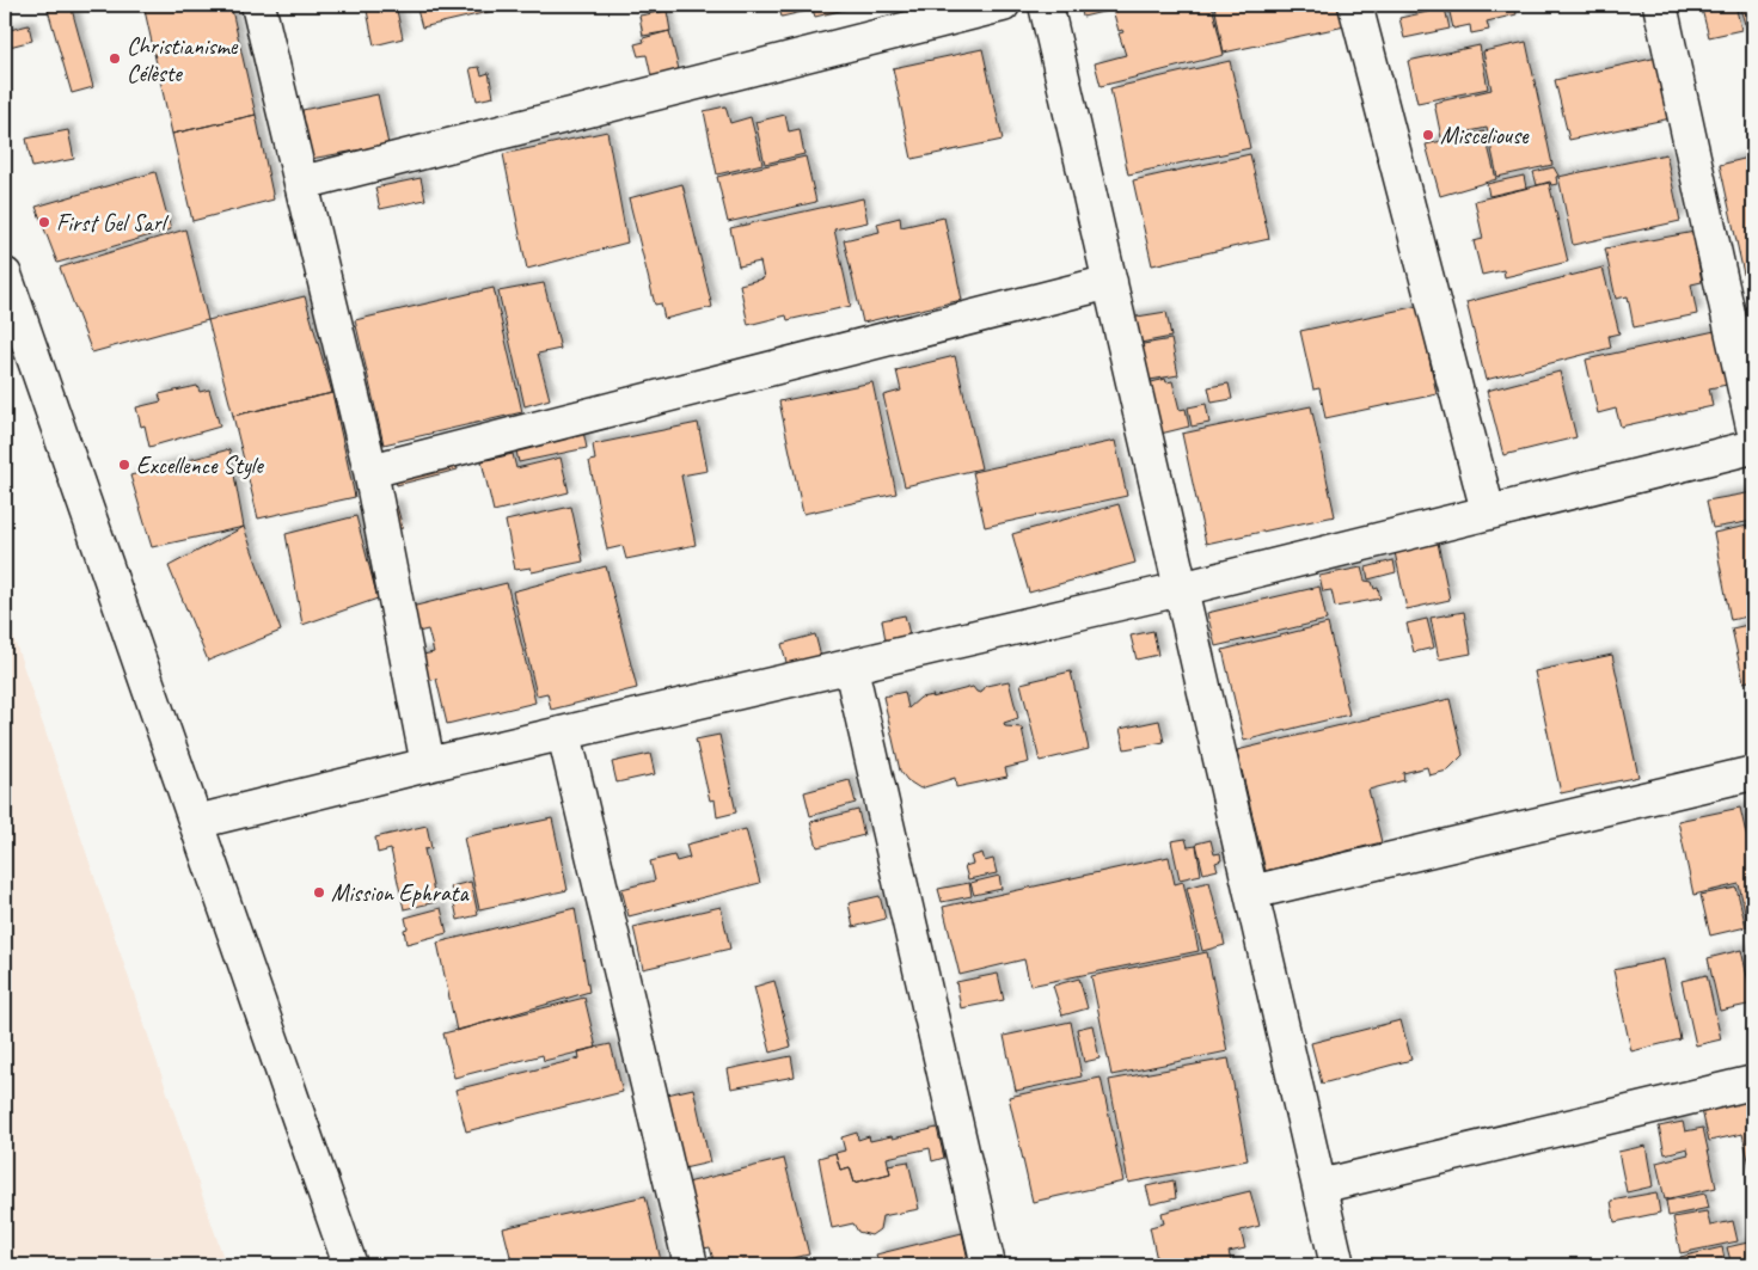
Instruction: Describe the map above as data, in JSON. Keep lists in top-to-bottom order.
{
  "places": [
    "Christianisme Célèste",
    "Misceliouse",
    "First Gel Sarl",
    "Excellence Style",
    "Mission Ephrata"
  ]
}
